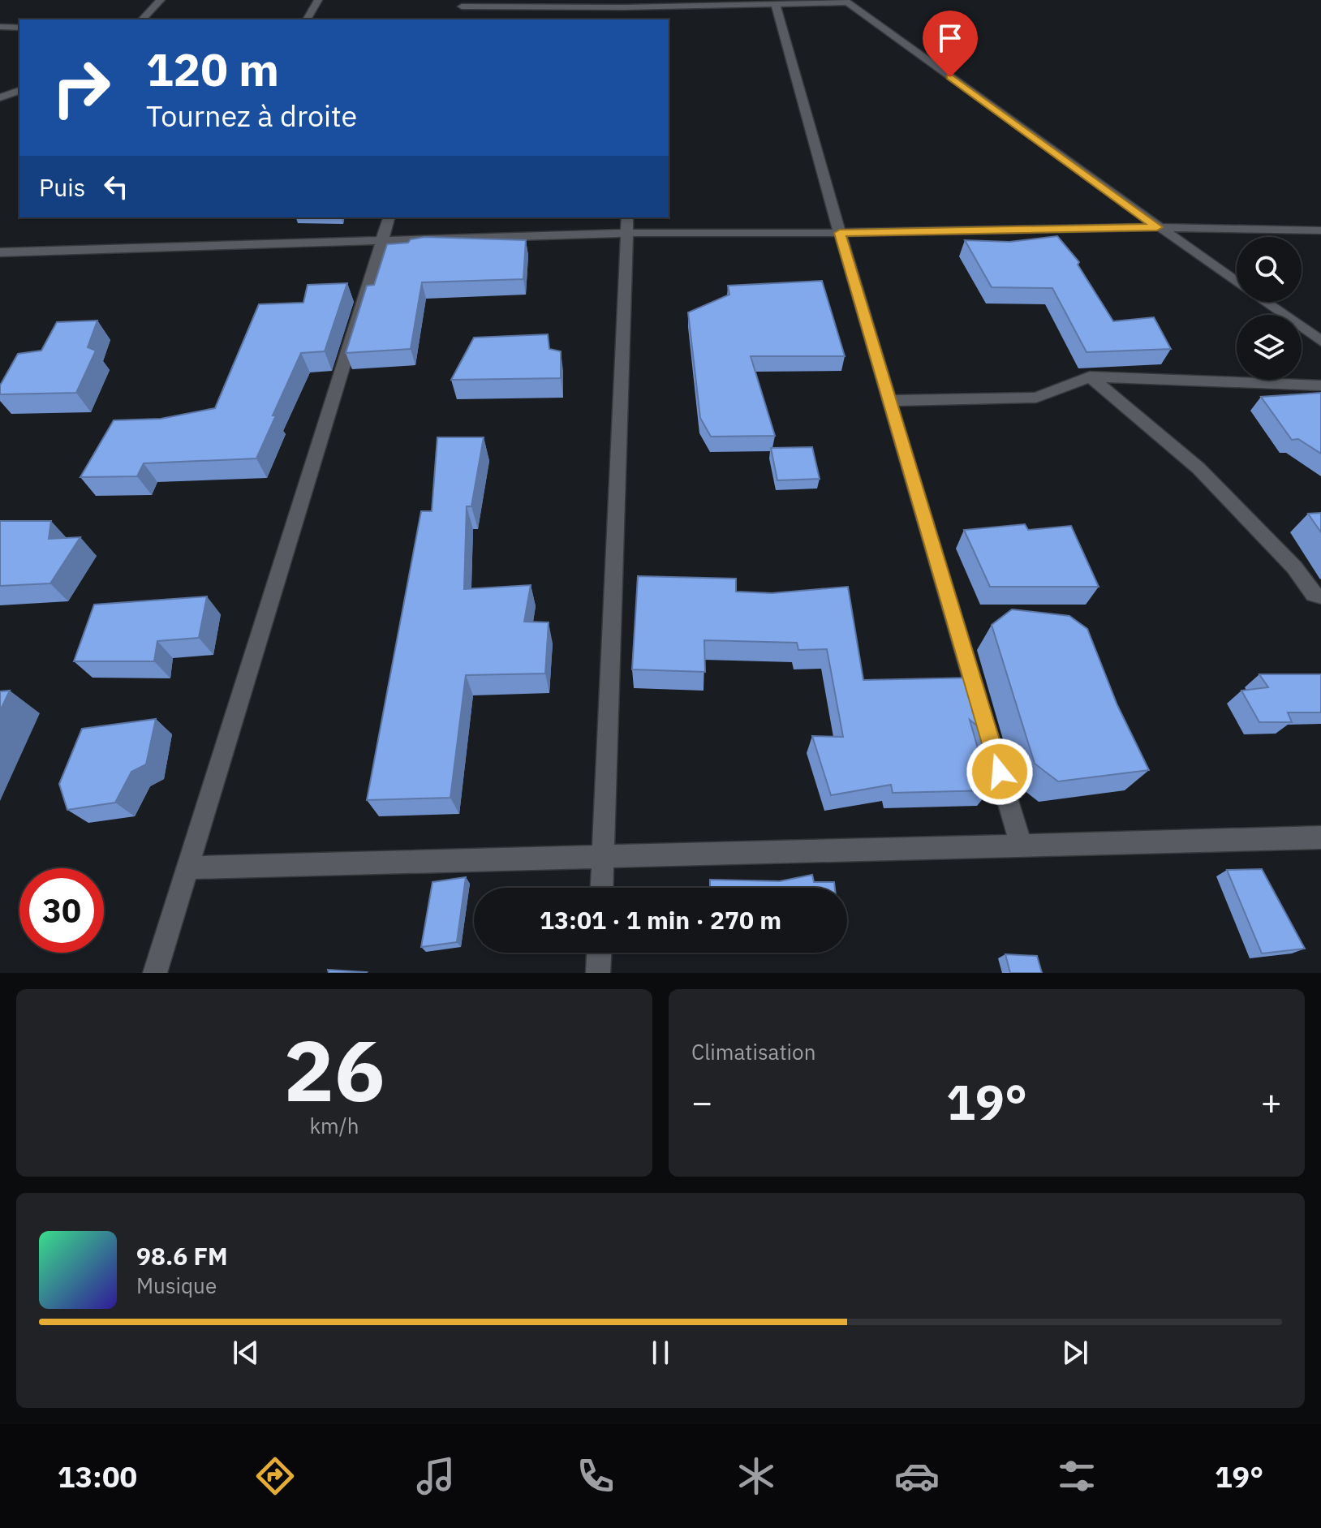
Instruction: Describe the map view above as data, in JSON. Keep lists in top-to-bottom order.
{
  "page": {
    "turn": ["120 m", "Tournez à droite"],
    "then": "Puis",
    "limit": "30",
    "trip": "13:01 · 1 min · 270 m",
    "tile": [
      ["26", "km/h"],
      "Climatisation"
    ],
    "heat": ["−", "19°", "+"],
    "song": ["98.6 FM", "Musique"],
    "tabs": ["13:00", "19°"]
  }
}
